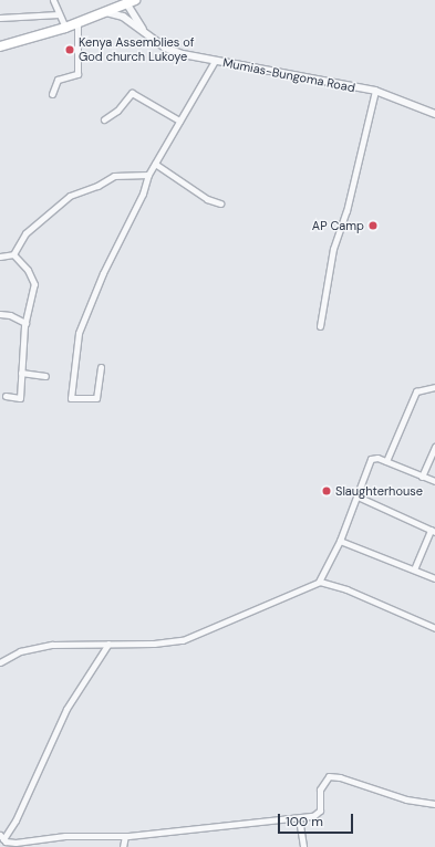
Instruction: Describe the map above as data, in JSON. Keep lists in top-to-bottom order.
{
  "streets": {
    "highway": ["Mumias-Bungoma Road"]
  },
  "places": ["Kenya Assemblies of God church Lukoye", "AP Camp", "Slaughterhouse"],
  "scale_bar": "100 m"
}
